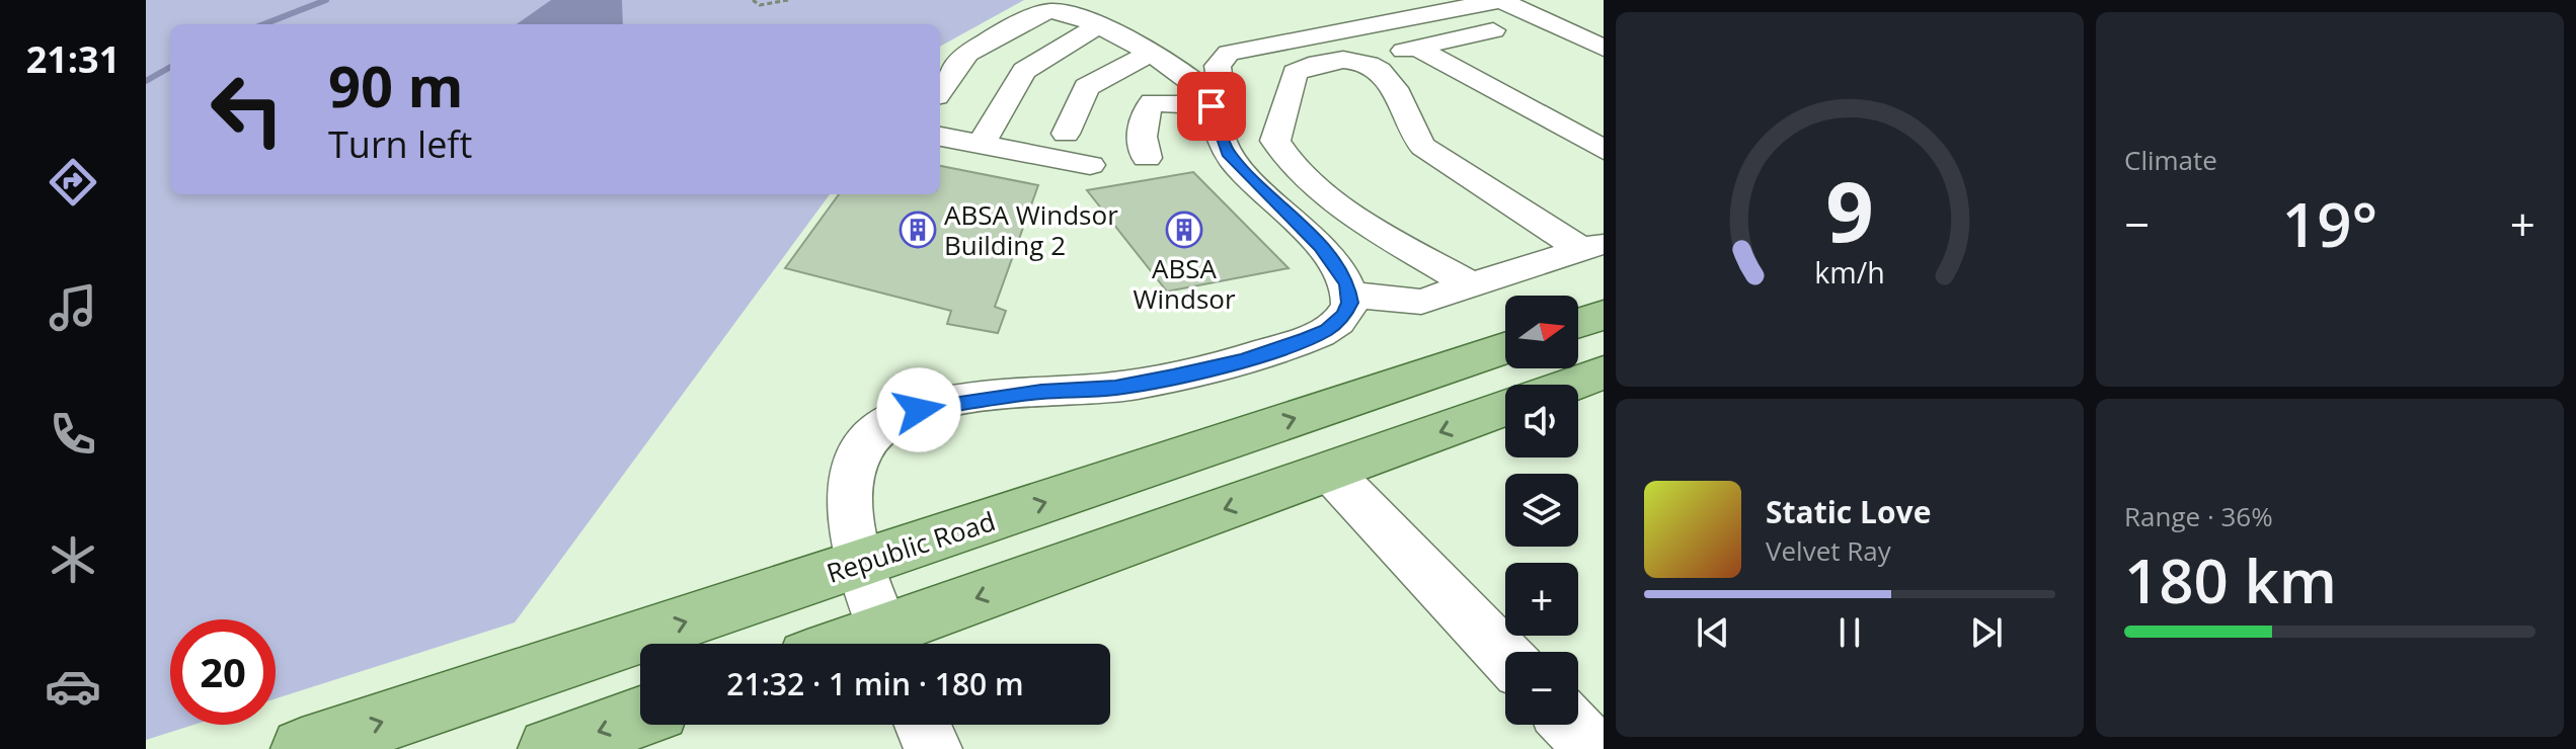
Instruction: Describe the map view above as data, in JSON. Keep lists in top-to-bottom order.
{
  "streets": {
    "main road": ["Republic Road"]
  },
  "places": {
    "building": ["ABSA Windsor Building 2", "ABSA Windsor"]
  },
  "north": "right",
  "page": {
    "tabs": "21:31",
    "tile": [
      "Climate",
      ["Range · 36%", "180 km"]
    ],
    "turn": ["90 m", "Turn left"],
    "heat": ["−", "19°", "+"],
    "map_buttons": ["+", "−"],
    "song": ["Static Love", "Velvet Ray"],
    "limit": "20",
    "trip": "21:32 · 1 min · 180 m",
    "gauge": ["9", "km/h"]
  }
}
